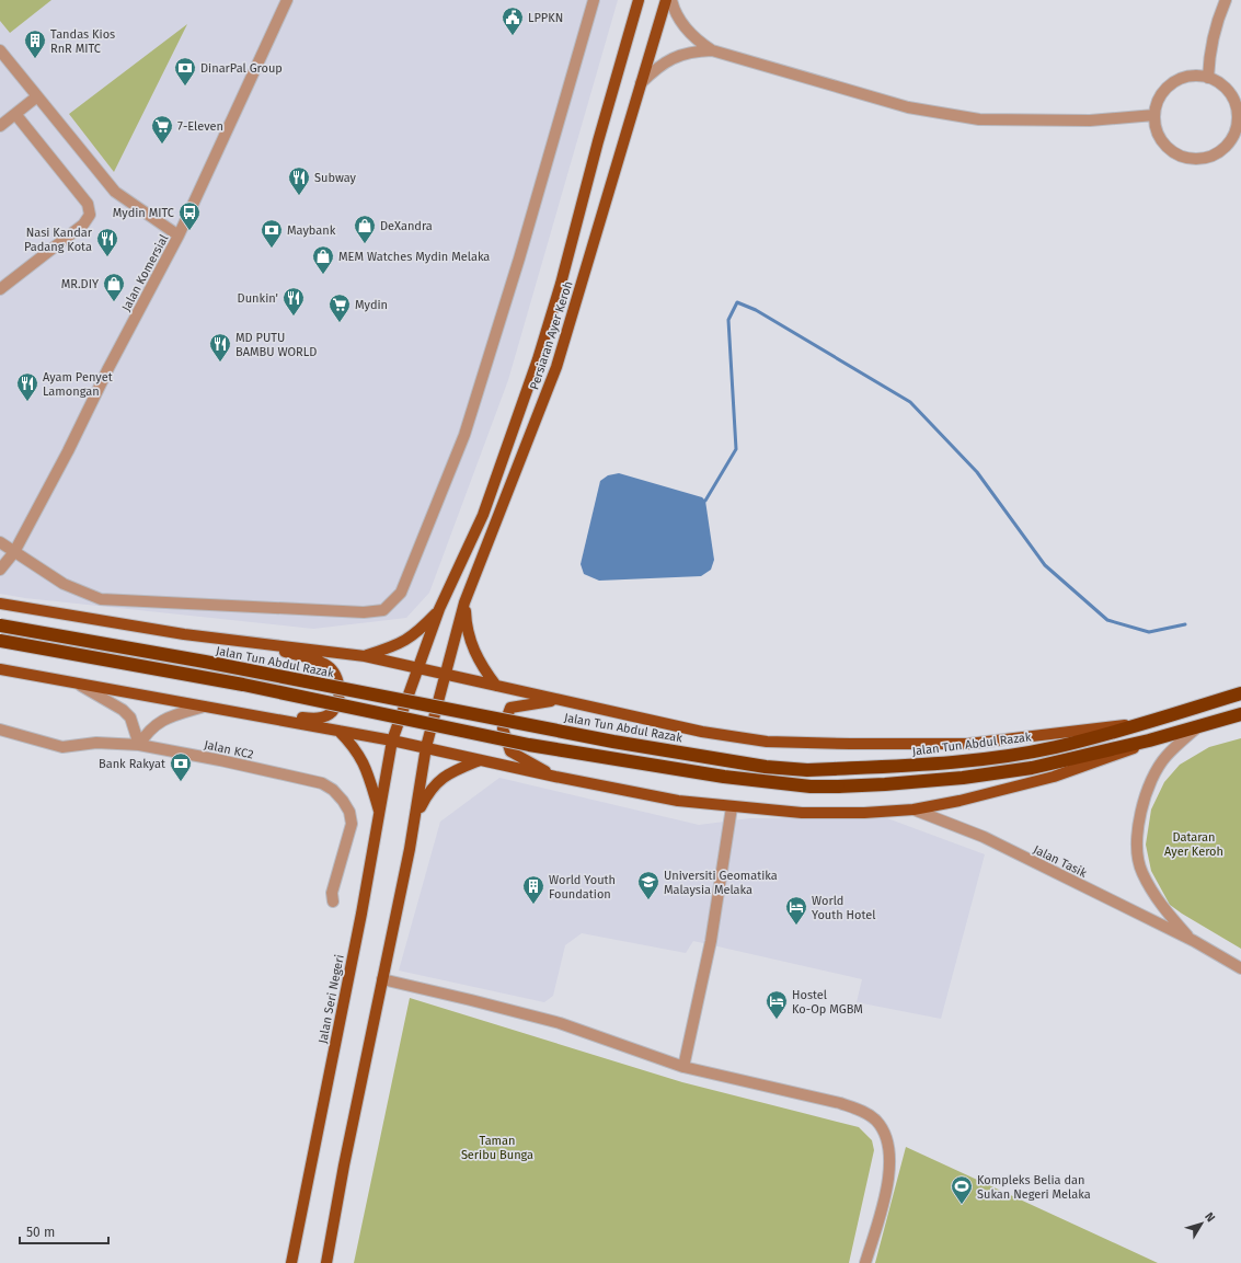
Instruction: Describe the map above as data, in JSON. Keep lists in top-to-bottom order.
{
  "streets": {
    "highway": ["Jalan Tun Abdul Razak"],
    "main road": ["Persiaran Ayer Keroh", "Jalan Seri Negeri"],
    "street": ["Jalan Komersial", "Jalan KC2", "Jalan Tasik"]
  },
  "crossings": [
    ["Persiaran Ayer Keroh", "Jalan Seri Negeri"]
  ],
  "parks": ["Dataran Ayer Keroh", "Taman Seribu Bunga"],
  "places": {
    "public building": ["LPPKN"],
    "building": ["Tandas Kios RnR MITC", "World Youth Foundation"],
    "bank": ["DinarPal Group", "Maybank", "Bank Rakyat"],
    "supermarket": ["7-Eleven", "Mydin"],
    "restaurant": [
      "Subway",
      "Nasi Kandar Padang Kota",
      "Dunkin'",
      "MD PUTU BAMBU WORLD",
      "Ayam Penyet Lamongan"
    ],
    "bus stop": ["Mydin MITC"],
    "shop": ["DeXandra", "MEM Watches Mydin Melaka", "MR.DIY"],
    "school or university": ["Universiti Geomatika Malaysia Melaka"],
    "hotel": ["World Youth Hotel", "Hostel Ko-Op MGBM"],
    "sports": ["Kompleks Belia dan Sukan Negeri Melaka"]
  },
  "scale_bar": "50 m",
  "north": "top right"
}
